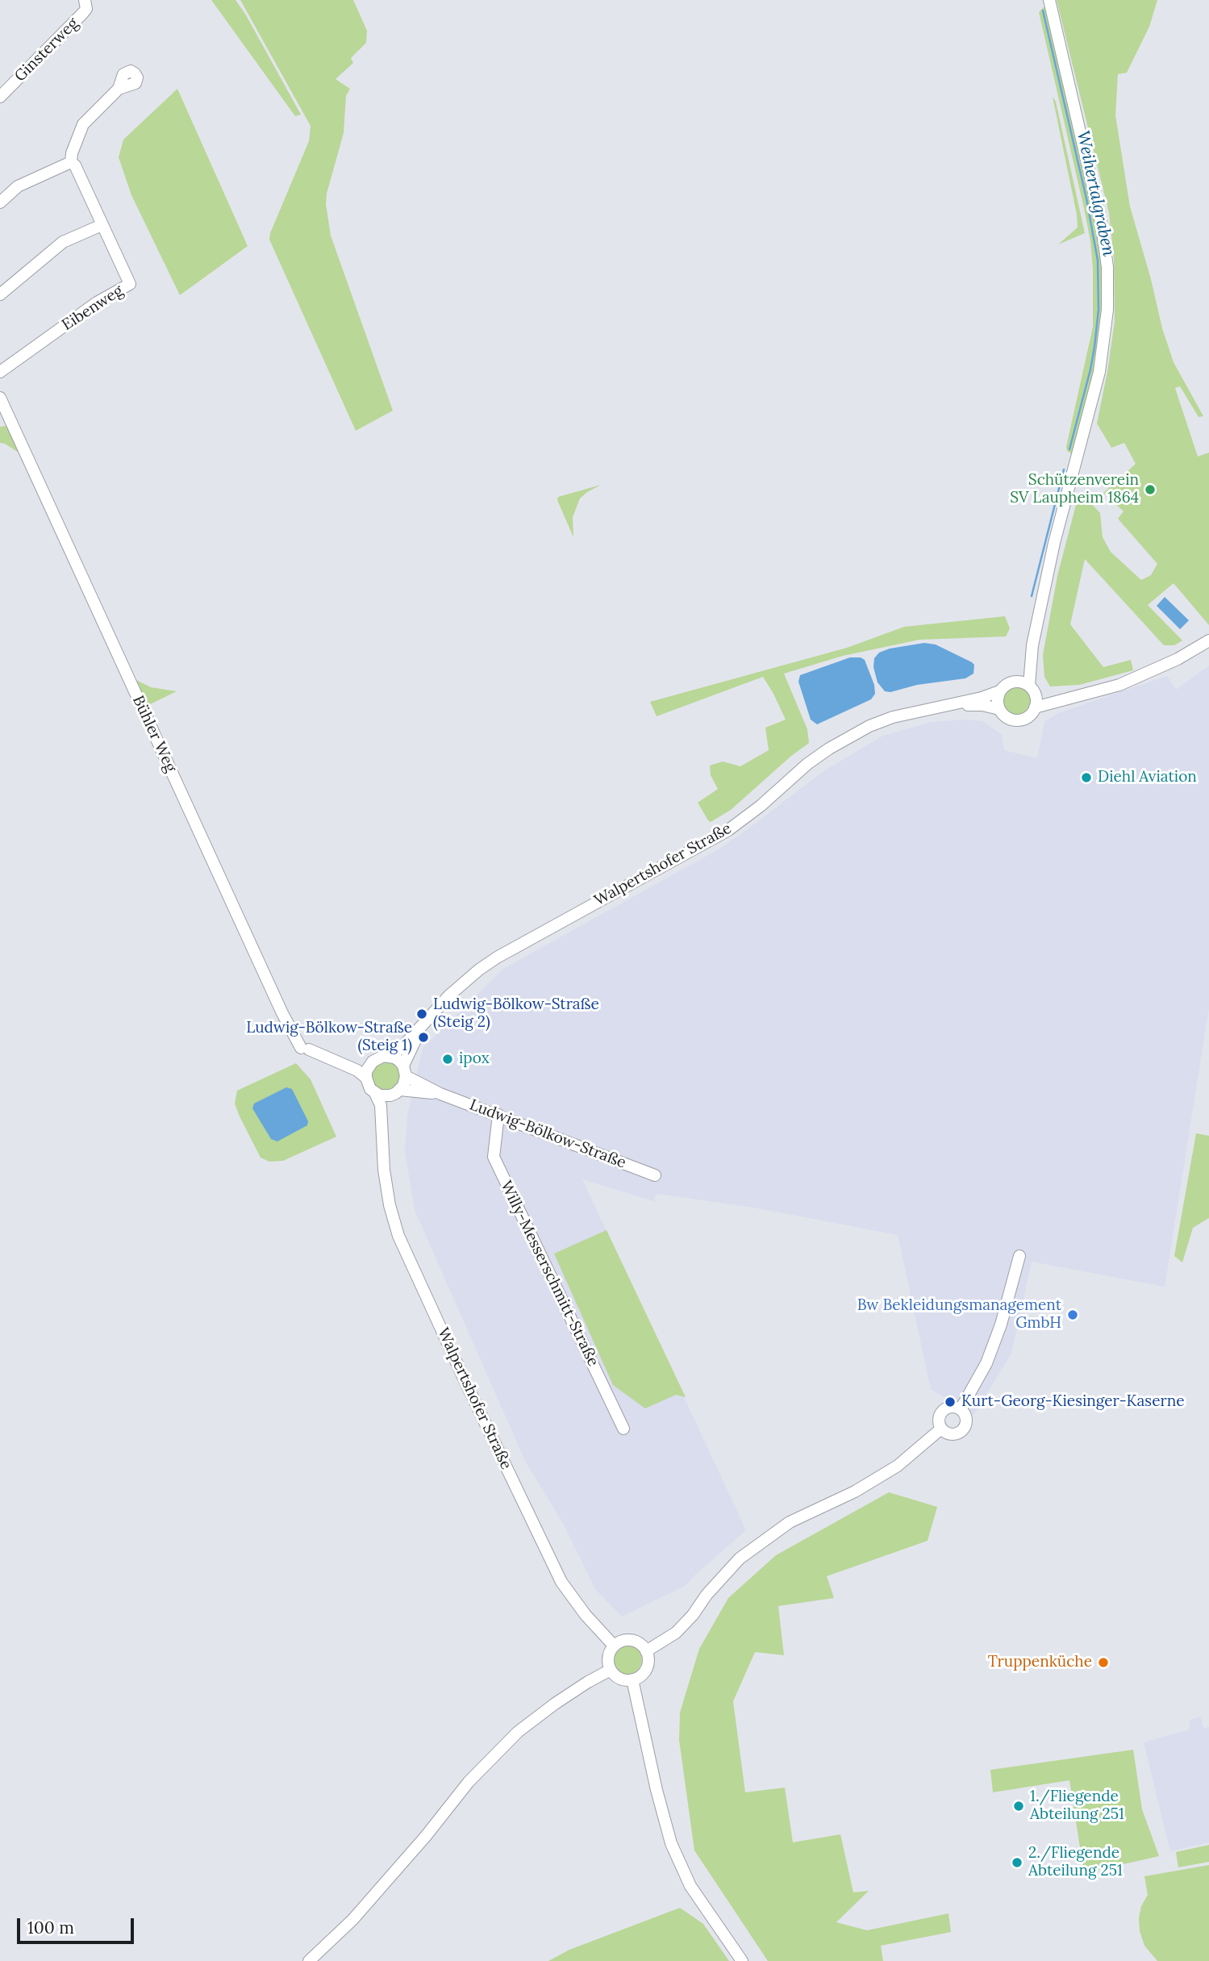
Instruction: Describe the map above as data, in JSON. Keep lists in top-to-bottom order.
{
  "streets": {
    "street": [
      "Ginsterweg",
      "Eibenweg",
      "Bühler Weg",
      "Walpertshofer Straße",
      "Ludwig-Bölkow-Straße",
      "Willy-Messerschmitt-Straße"
    ]
  },
  "crossings": [
    ["Walpertshofer Straße", "Ludwig-Bölkow-Straße"],
    ["Ludwig-Bölkow-Straße", "Willy-Messerschmitt-Straße"]
  ],
  "water": ["Weihertalgraben"],
  "places": [
    "Schützenverein SV Laupheim 1864",
    "Diehl Aviation",
    "Ludwig-Bölkow-Straße (Steig 2)",
    "Ludwig-Bölkow-Straße (Steig 1)",
    "ipox",
    "Bw Bekleidungsmanagement GmbH",
    "Kurt-Georg-Kiesinger-Kaserne",
    "Truppenküche",
    "1./Fliegende Abteilung 251",
    "2./Fliegende Abteilung 251"
  ],
  "scale_bar": "100 m"
}
